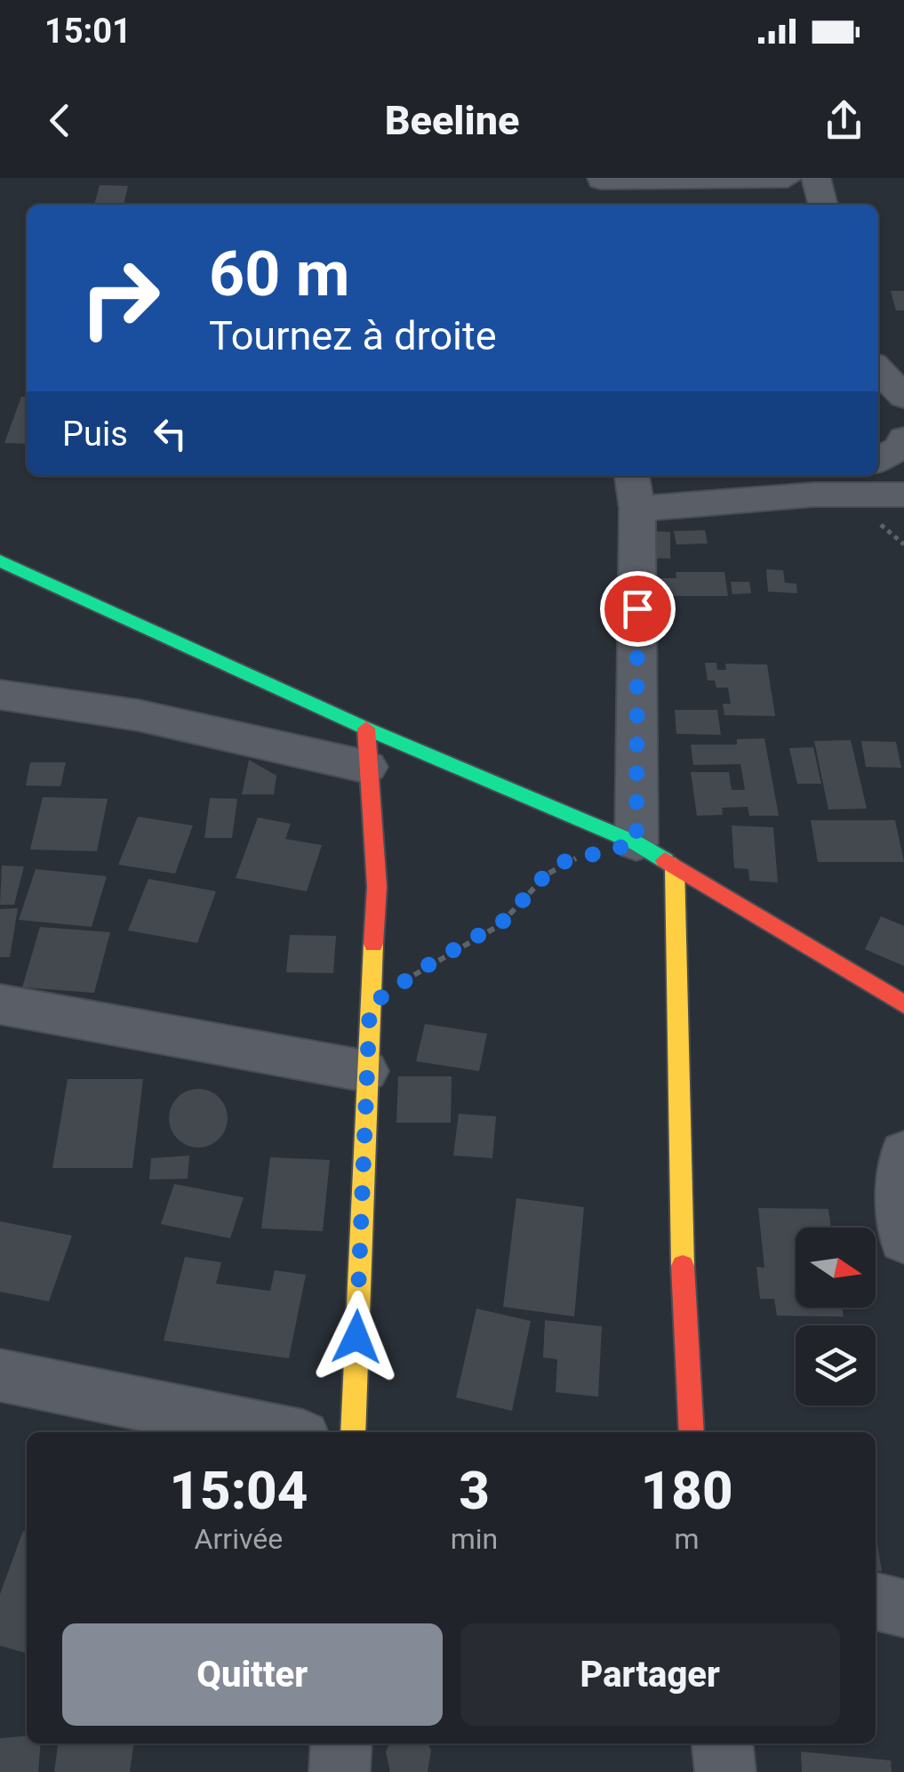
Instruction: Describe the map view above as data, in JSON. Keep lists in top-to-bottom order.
{
  "north": "right",
  "page": {
    "status": "15:01",
    "header": "Beeline",
    "turn": ["60 m", "Tournez à droite"],
    "then": "Puis",
    "eta": [
      "15:04",
      "Arrivée",
      "3",
      "min",
      "180",
      "m"
    ],
    "buttons": ["Quitter", "Partager"]
  }
}
